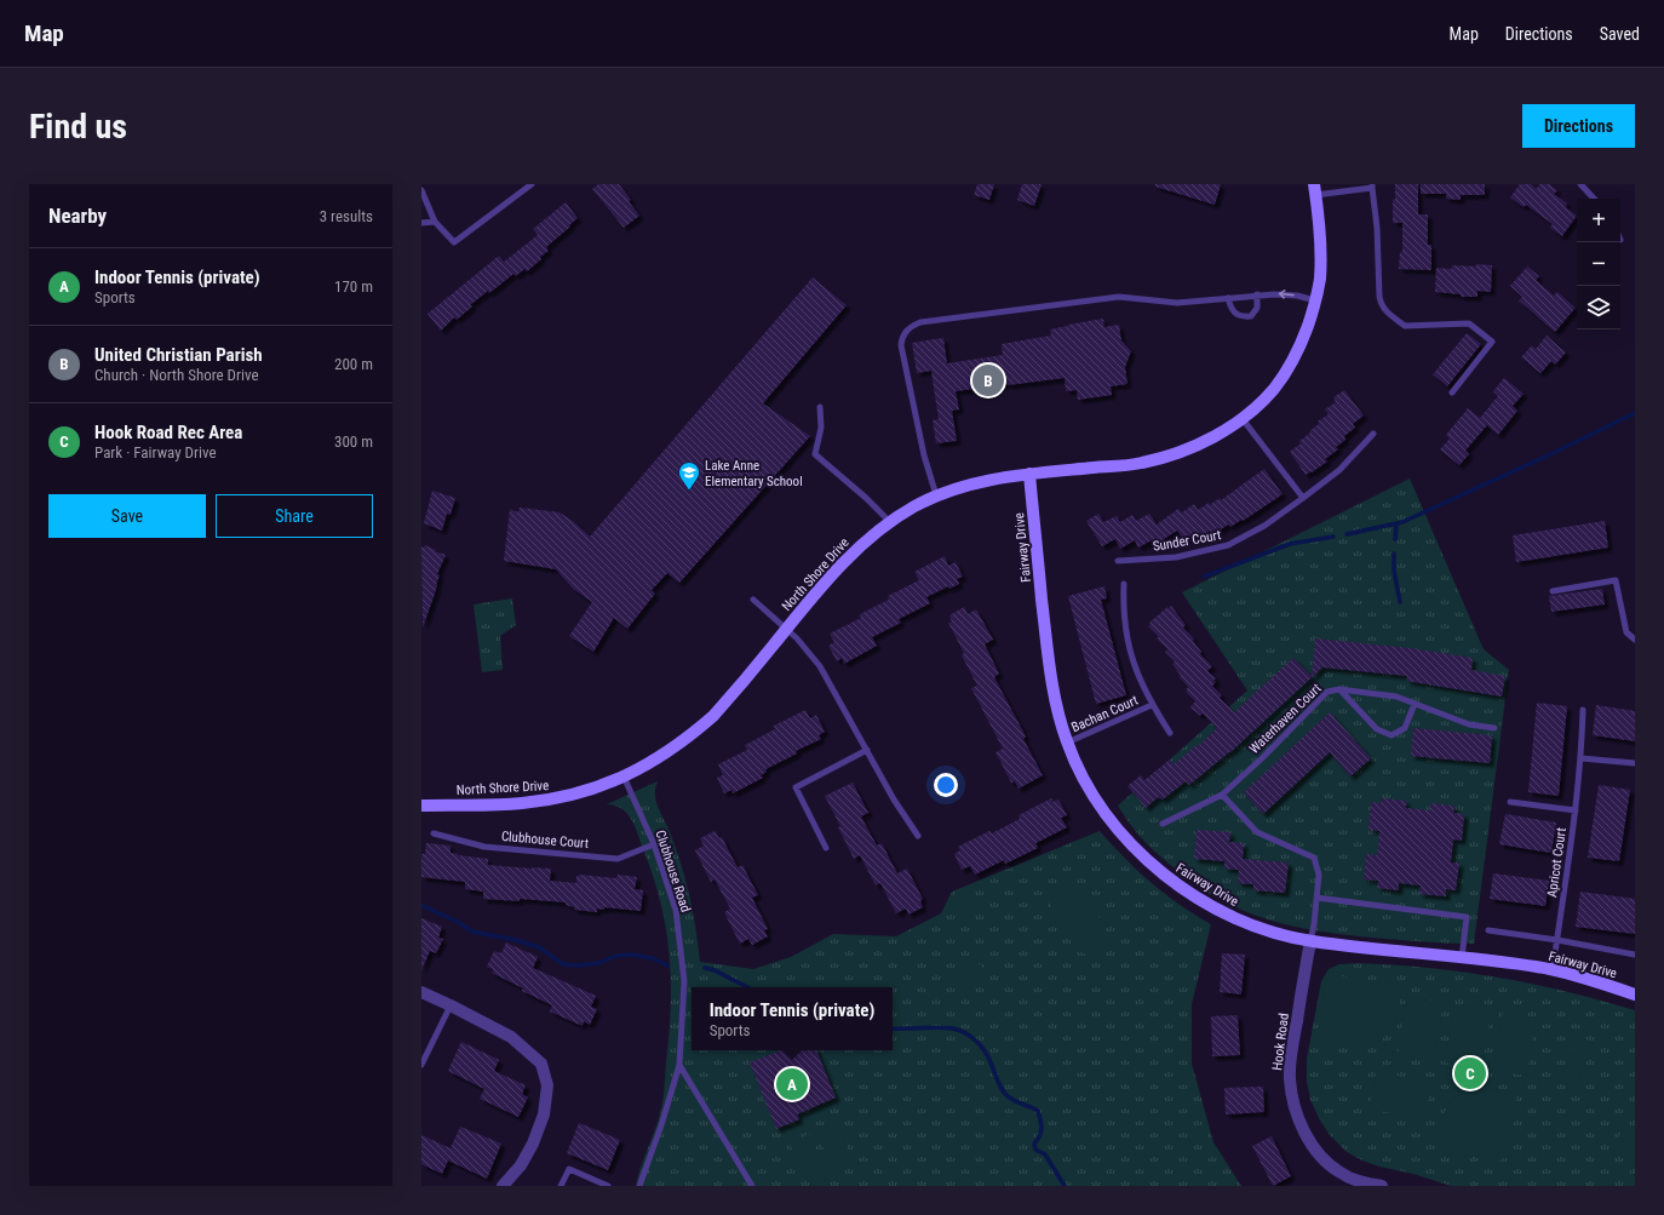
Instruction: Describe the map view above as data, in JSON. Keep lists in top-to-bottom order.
{
  "streets": {
    "street": ["Fairway Drive", "North Shore Drive", "Hook Road"],
    "lane": [
      "Sunder Court",
      "Bachan Court",
      "Waterhaven Court",
      "Clubhouse Court",
      "Apricot Court",
      "Clubhouse Road"
    ]
  },
  "crossings": [
    ["Fairway Drive", "North Shore Drive"],
    ["Fairway Drive", "Bachan Court"],
    ["Fairway Drive", "Apricot Court"],
    ["Fairway Drive", "Hook Road"],
    ["North Shore Drive", "Clubhouse Road"],
    ["Clubhouse Court", "Clubhouse Road"]
  ],
  "places": {
    "school or university": ["Lake Anne Elementary School"]
  },
  "page": {
    "header": "Map",
    "nav": ["Map", "Directions", "Saved"],
    "buttons": [
      "Directions",
      ["Save", "Share"]
    ],
    "title": "Find us",
    "heading": ["Nearby", "3 results"],
    "map_buttons": ["+", "−"],
    "list": [
      {
        "mark": "A",
        "name": "Indoor Tennis (private)",
        "note": "Sports",
        "value": "170 m"
      },
      {
        "mark": "B",
        "name": "United Christian Parish",
        "note": "Church · North Shore Drive",
        "value": "200 m"
      },
      {
        "mark": "C",
        "name": "Hook Road Rec Area",
        "note": "Park · Fairway Drive",
        "value": "300 m"
      }
    ],
    "pins": ["B", "C", "A"],
    "popup": ["Indoor Tennis (private)", "Sports"]
  }
}
